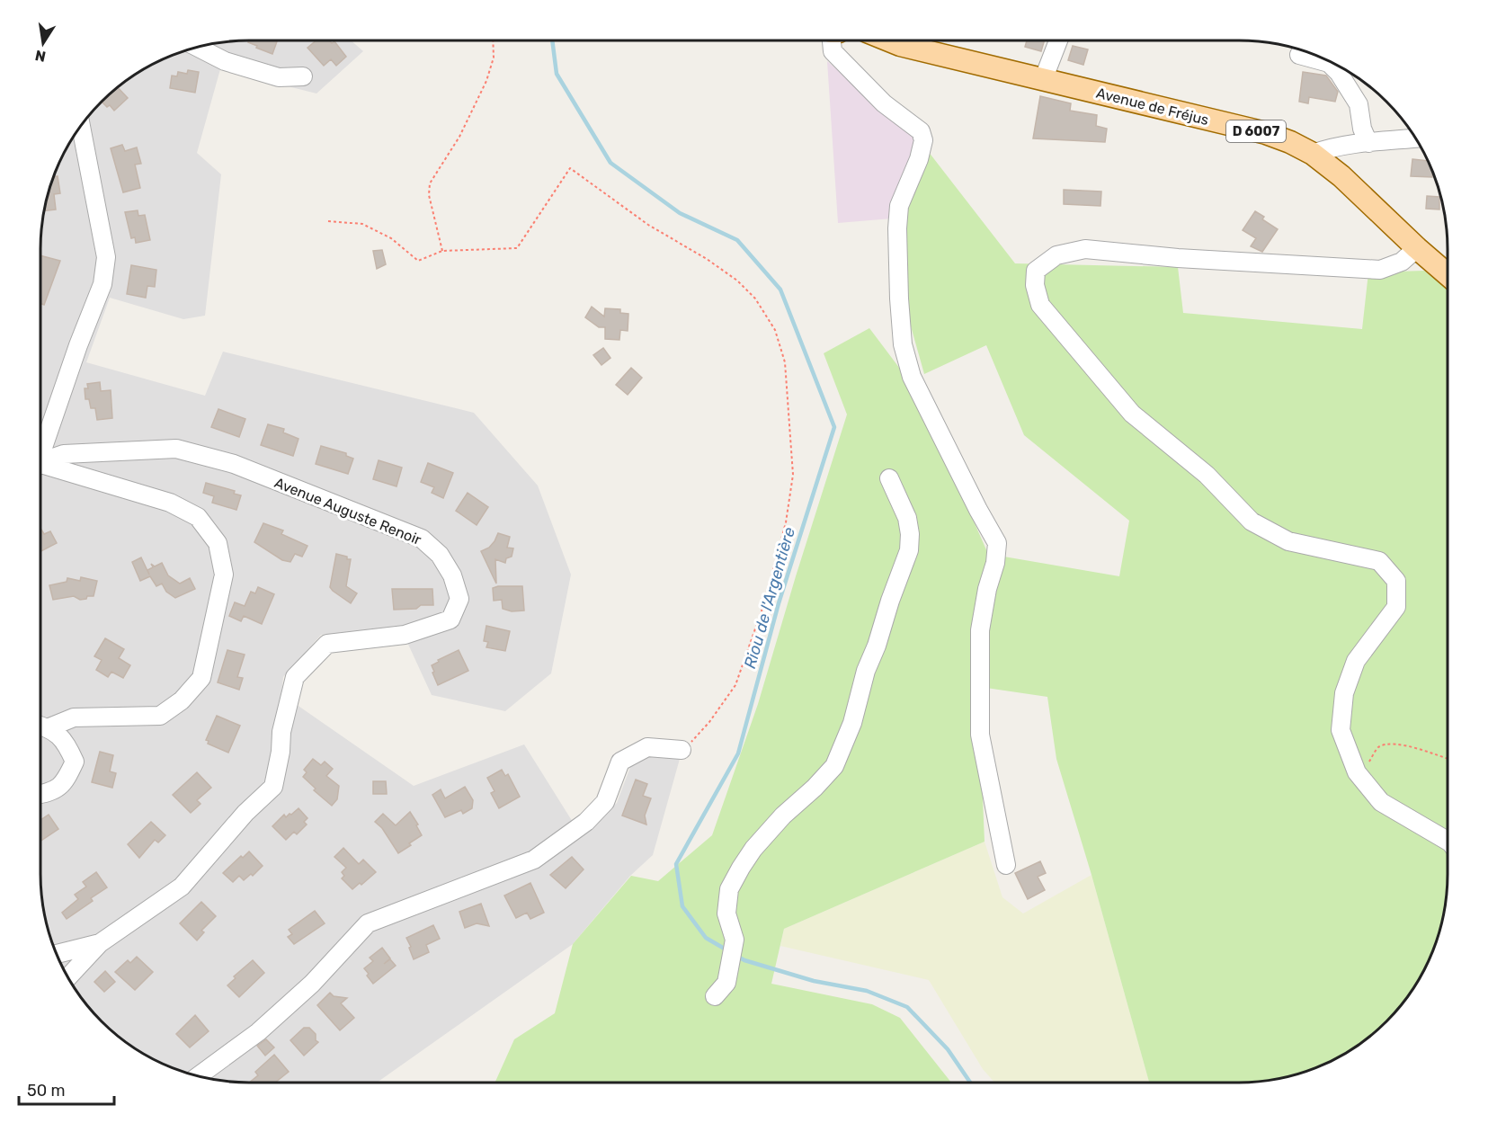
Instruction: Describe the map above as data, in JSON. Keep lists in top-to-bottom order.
{
  "streets": {
    "main road": ["Avenue de Fréjus", "D 6007"],
    "street": ["Avenue Auguste Renoir"]
  },
  "water": ["Riou de l'Argentière"],
  "scale_bar": "50 m",
  "north": "bottom"
}
